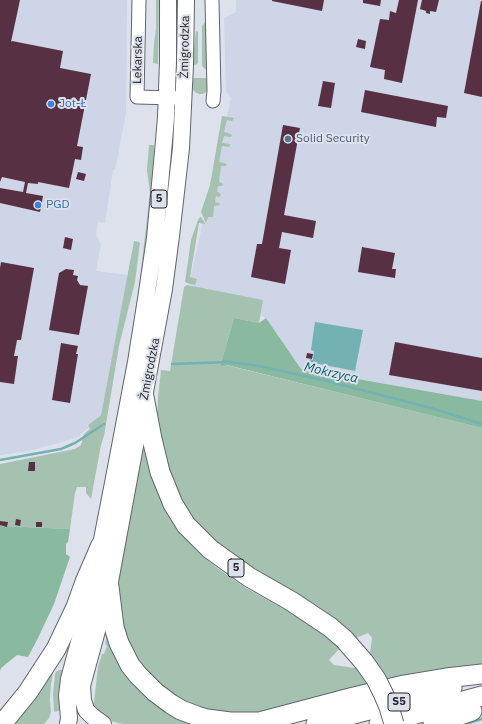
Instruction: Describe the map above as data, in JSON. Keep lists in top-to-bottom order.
{
  "streets": {
    "highway": ["5", "S5"],
    "main road": ["Żmigrodzka"],
    "street": ["Lekarska"]
  },
  "crossings": [
    ["Żmigrodzka", "Lekarska"],
    ["Żmigrodzka", "5"]
  ],
  "water": ["Mokrzyca"],
  "places": ["Jot-Ł", "Solid Security", "PGD"]
}
